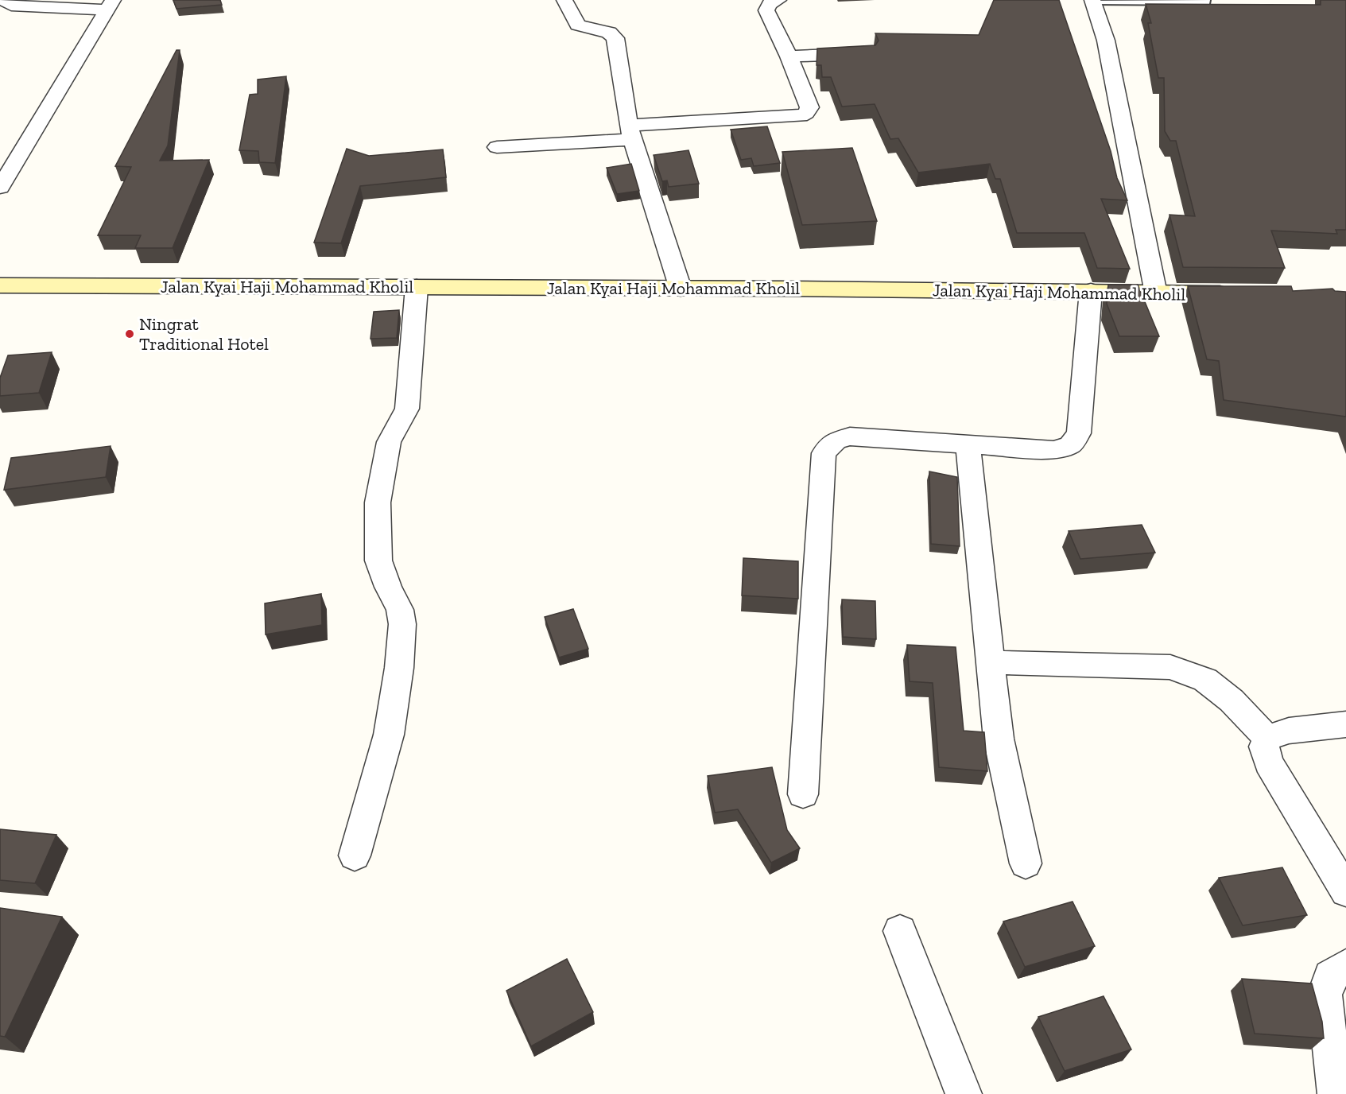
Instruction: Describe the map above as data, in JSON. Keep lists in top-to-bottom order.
{
  "streets": {
    "main road": ["Jalan Kyai Haji Mohammad Kholil"]
  },
  "places": ["Ningrat Traditional Hotel"]
}
